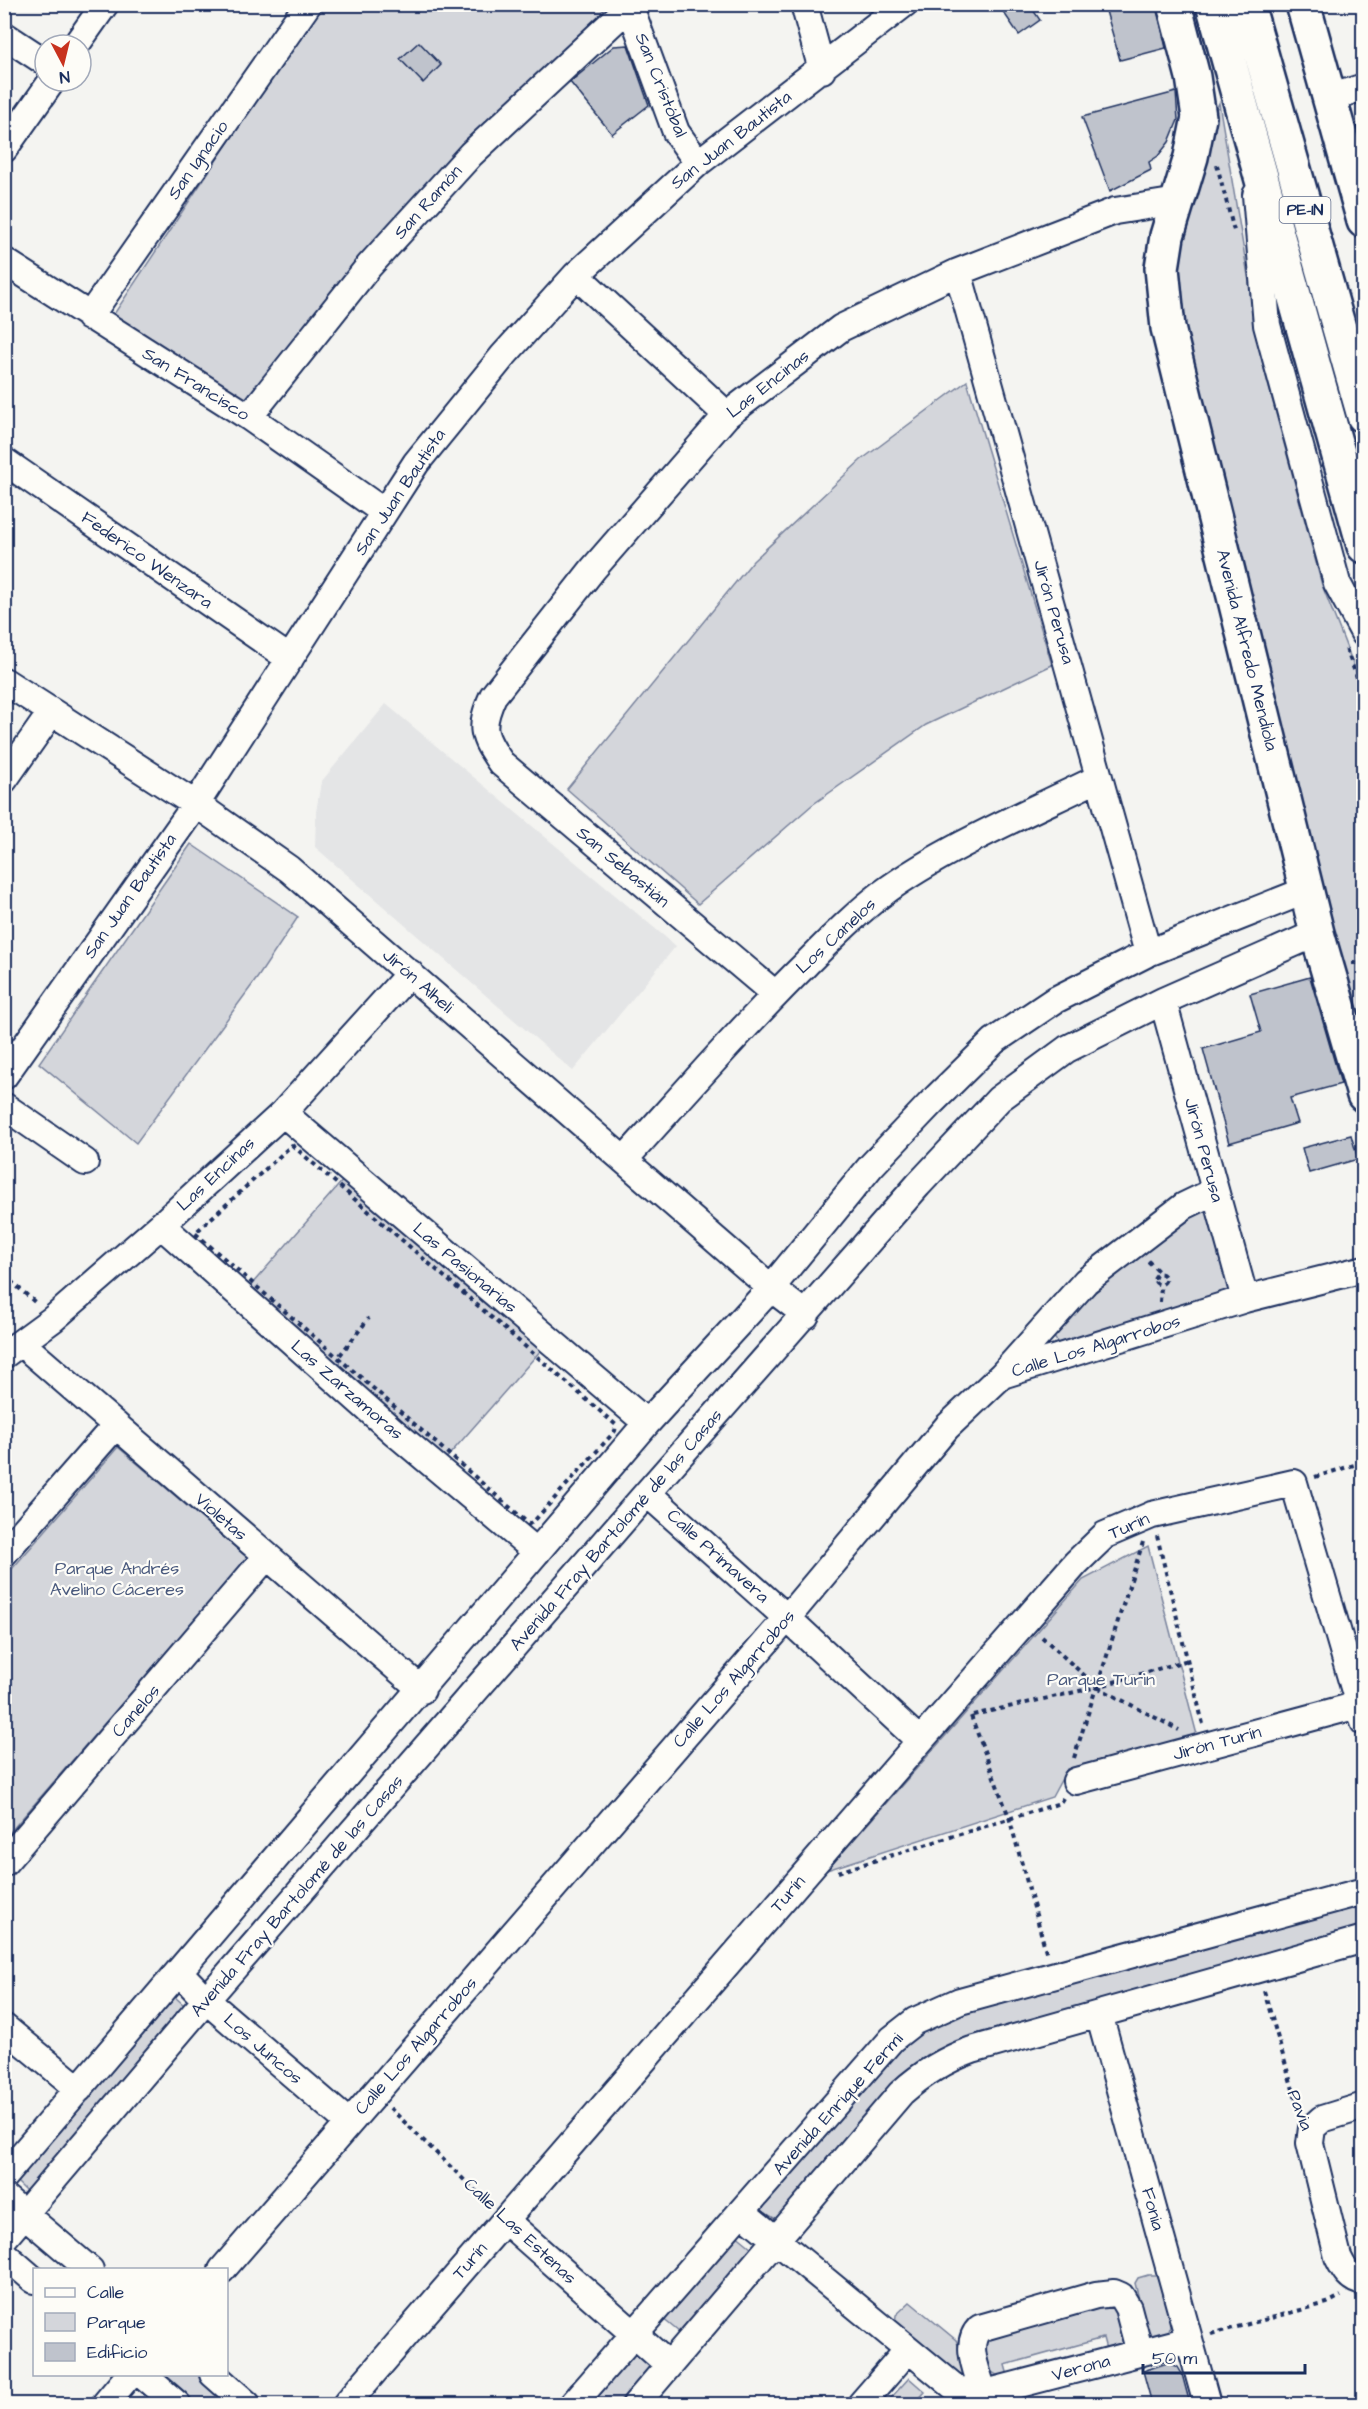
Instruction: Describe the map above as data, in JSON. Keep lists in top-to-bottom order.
{
  "streets": {
    "main road": ["PE-1N", "Avenida Alfredo Mendiola"],
    "street": [
      "San Cristóbal",
      "San Juan Bautista",
      "San Ignacio",
      "San Ramón",
      "San Francisco",
      "Las Encinas",
      "Federico Wenzara",
      "Jirón Perusa",
      "San Sebastián",
      "Los Canelos",
      "Jirón Alheli",
      "Las Pasionarias",
      "Calle Los Algarrobos",
      "Las Zarzamoras",
      "Violetas",
      "Turín",
      "Avenida Fray Bartolomé de las Casas",
      "Calle Primavera",
      "Canelos",
      "Jirón Turín",
      "Los Juncos",
      "Avenida Enrique Fermi",
      "Pavia",
      "Fonia",
      "Calle Las Estenas",
      "Verona"
    ]
  },
  "crossings": [
    ["San Cristóbal", "San Juan Bautista"],
    ["San Cristóbal", "San Ramón"],
    ["San Juan Bautista", "San Francisco"],
    ["San Juan Bautista", "Federico Wenzara"],
    ["San Juan Bautista", "Jirón Alheli"],
    ["San Ignacio", "San Francisco"],
    ["San Ramón", "San Francisco"],
    ["Las Encinas", "Jirón Perusa"],
    ["Las Encinas", "Avenida Alfredo Mendiola"],
    ["Las Encinas", "San Sebastián"],
    ["Las Encinas", "Jirón Alheli"],
    ["Las Encinas", "Las Pasionarias"],
    ["Las Encinas", "Las Zarzamoras"],
    ["Las Encinas", "Violetas"],
    ["Jirón Perusa", "Los Canelos"],
    ["Jirón Perusa", "Calle Los Algarrobos"],
    ["Jirón Perusa", "Avenida Fray Bartolomé de las Casas"],
    ["Avenida Alfredo Mendiola", "Avenida Fray Bartolomé de las Casas"],
    ["San Sebastián", "Los Canelos"],
    ["Los Canelos", "Jirón Alheli"],
    ["Jirón Alheli", "Avenida Fray Bartolomé de las Casas"],
    ["Calle Los Algarrobos", "Calle Primavera"],
    ["Calle Los Algarrobos", "Los Juncos"],
    ["Calle Los Algarrobos", "Calle Las Estenas"],
    ["Violetas", "Canelos"],
    ["Turín", "Calle Primavera"],
    ["Turín", "Calle Las Estenas"],
    ["Avenida Fray Bartolomé de las Casas", "Calle Primavera"],
    ["Avenida Fray Bartolomé de las Casas", "Los Juncos"],
    ["Avenida Enrique Fermi", "Calle Las Estenas"],
    ["Avenida Enrique Fermi", "Verona"],
    ["Fonia", "Verona"]
  ],
  "parks": ["Parque Andrés Avelino Cáceres", "Parque Turin"],
  "legend": ["Calle", "Parque", "Edificio"],
  "scale_bar": "50 m",
  "north": "bottom"
}
